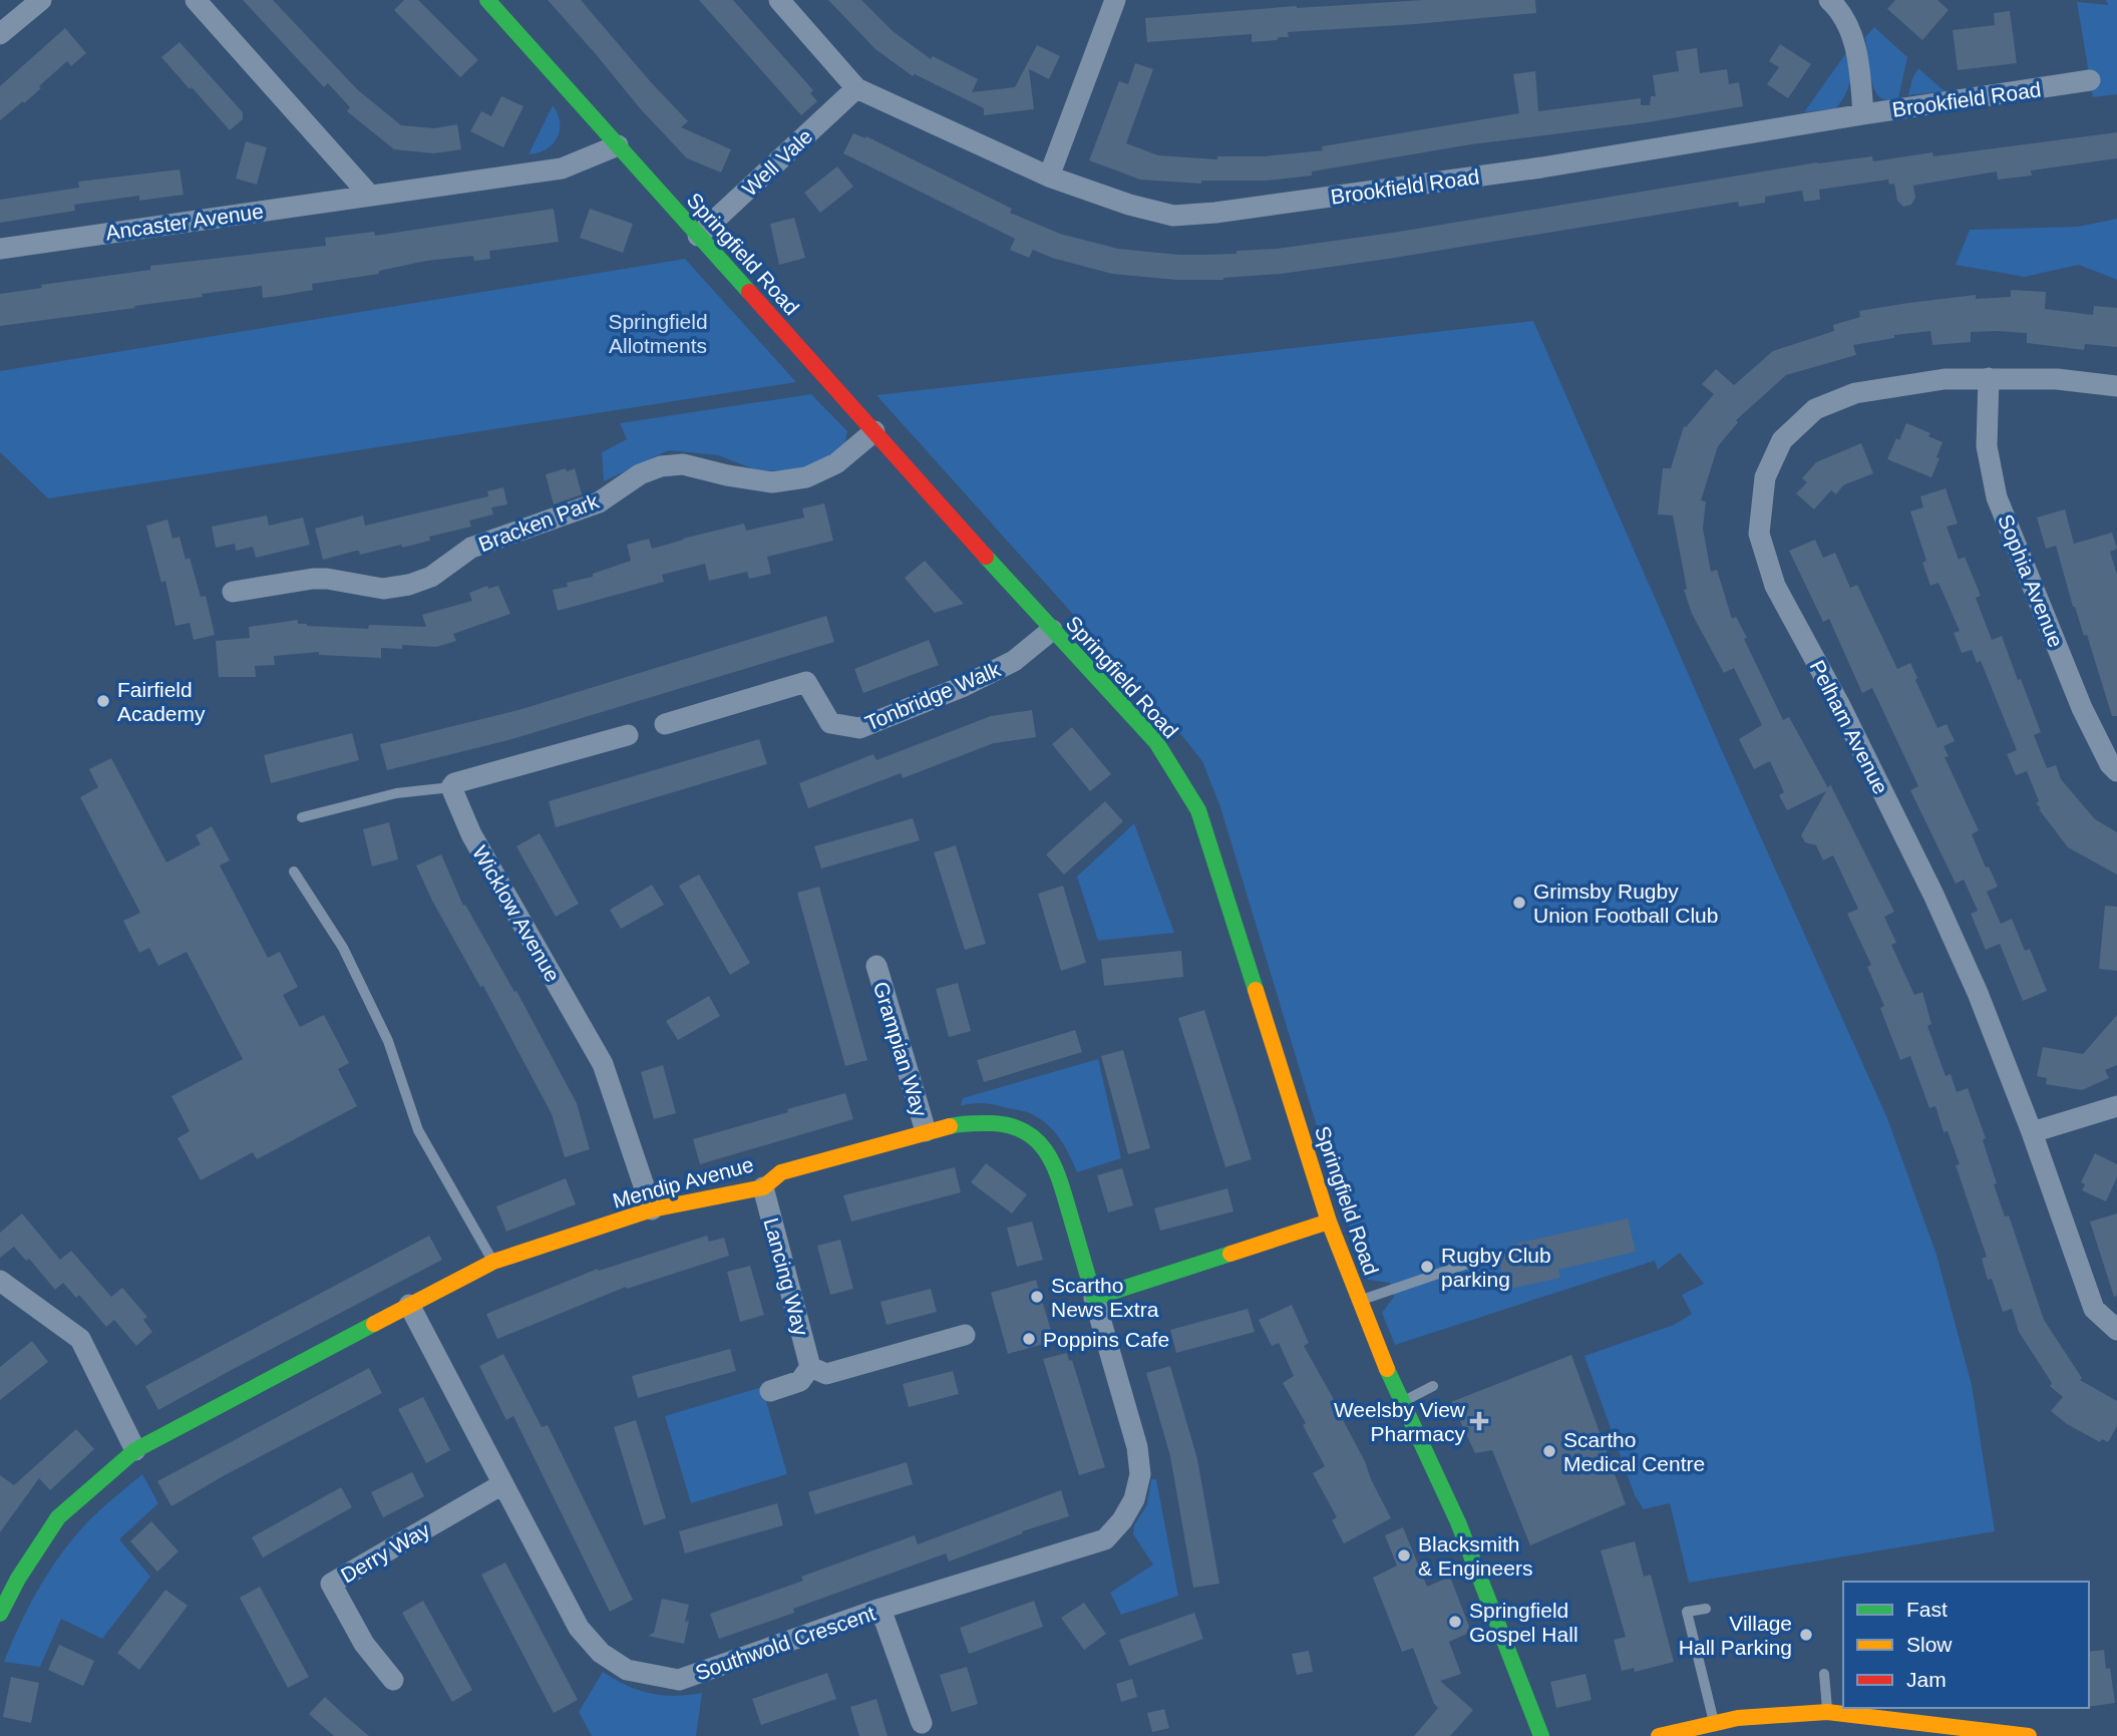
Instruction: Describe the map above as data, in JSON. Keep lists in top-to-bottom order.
{
  "streets": {
    "street": [
      "Brookfield Road",
      "Well Vale",
      "Ancaster Avenue",
      "Springfield Road",
      "Bracken Park",
      "Sophia Avenue",
      "Tonbridge Walk",
      "Pelham Avenue",
      "Wicklow Avenue",
      "Grampian Way",
      "Mendip Avenue",
      "Lancing Way",
      "Derry Way",
      "Southwold Crescent"
    ]
  },
  "crossings": [
    ["Brookfield Road", "Well Vale"],
    ["Well Vale", "Springfield Road"],
    ["Ancaster Avenue", "Springfield Road"],
    ["Springfield Road", "Bracken Park"],
    ["Springfield Road", "Tonbridge Walk"],
    ["Sophia Avenue", "Pelham Avenue"],
    ["Wicklow Avenue", "Mendip Avenue"],
    ["Grampian Way", "Mendip Avenue"],
    ["Mendip Avenue", "Lancing Way"],
    ["Mendip Avenue", "Southwold Crescent"],
    ["Derry Way", "Southwold Crescent"]
  ],
  "parks": ["Springfield Allotments"],
  "places": {
    "other": [
      "Fairfield Academy",
      "Grimsby Rugby Union Football Club",
      "Rugby Club parking",
      "Scartho News Extra",
      "Poppins Cafe",
      "Scartho Medical Centre",
      "Blacksmith & Engineers",
      "Springfield Gospel Hall",
      "Village Hall Parking"
    ],
    "health": ["Weelsby View Pharmacy"]
  },
  "legend": ["Fast", "Slow", "Jam"]
}
